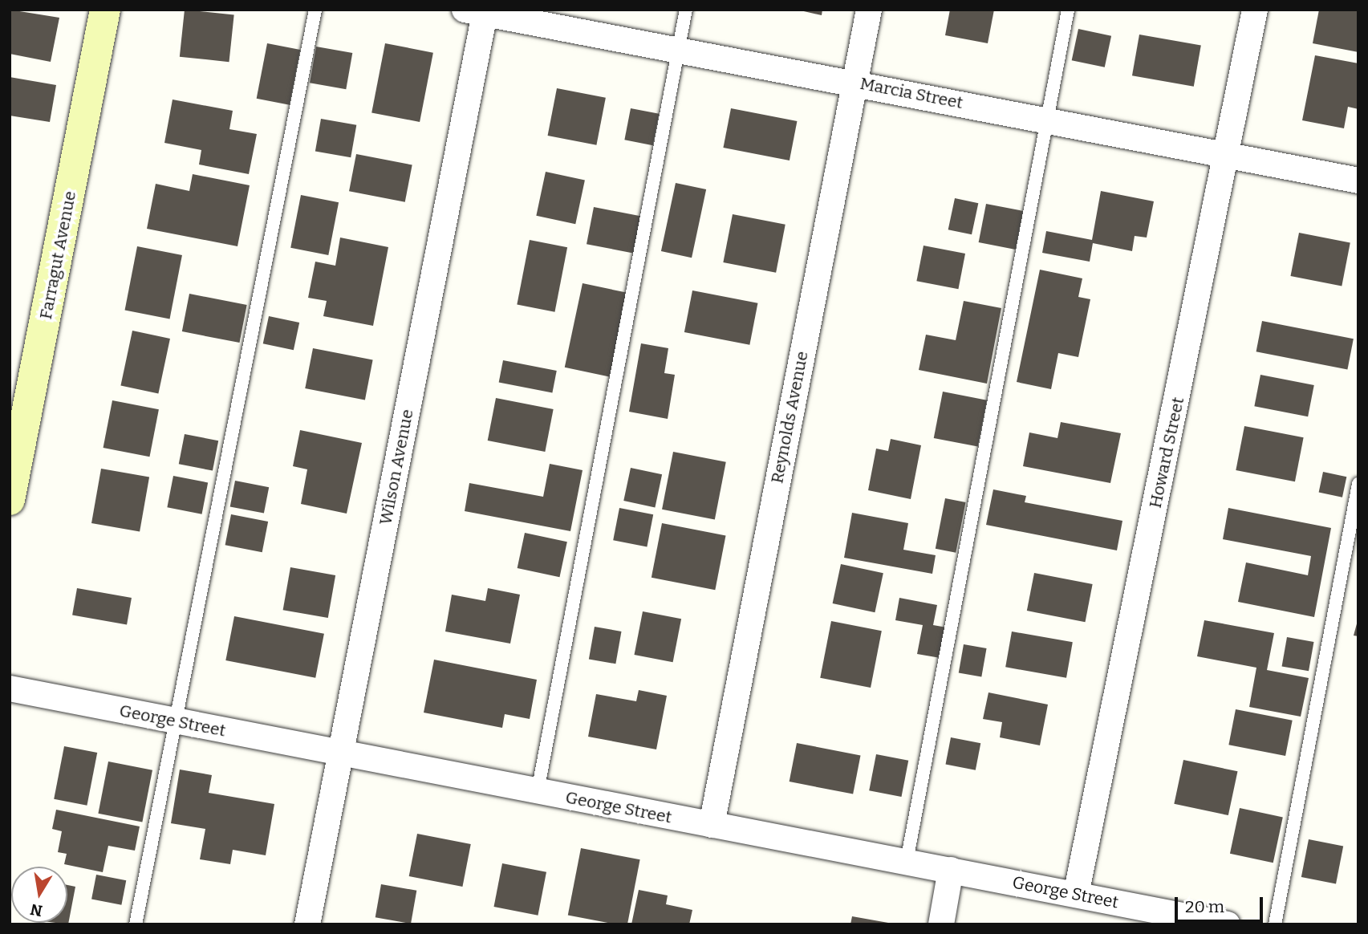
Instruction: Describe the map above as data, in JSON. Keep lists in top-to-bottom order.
{
  "streets": {
    "street": [
      "Marcia Street",
      "Farragut Avenue",
      "Reynolds Avenue",
      "Howard Street",
      "Wilson Avenue",
      "George Street"
    ]
  },
  "crossings": [
    ["Marcia Street", "Reynolds Avenue"],
    ["Marcia Street", "Howard Street"],
    ["Marcia Street", "Wilson Avenue"],
    ["Reynolds Avenue", "George Street"],
    ["Howard Street", "George Street"],
    ["Wilson Avenue", "George Street"]
  ],
  "scale_bar": "20 m",
  "north": "bottom"
}
